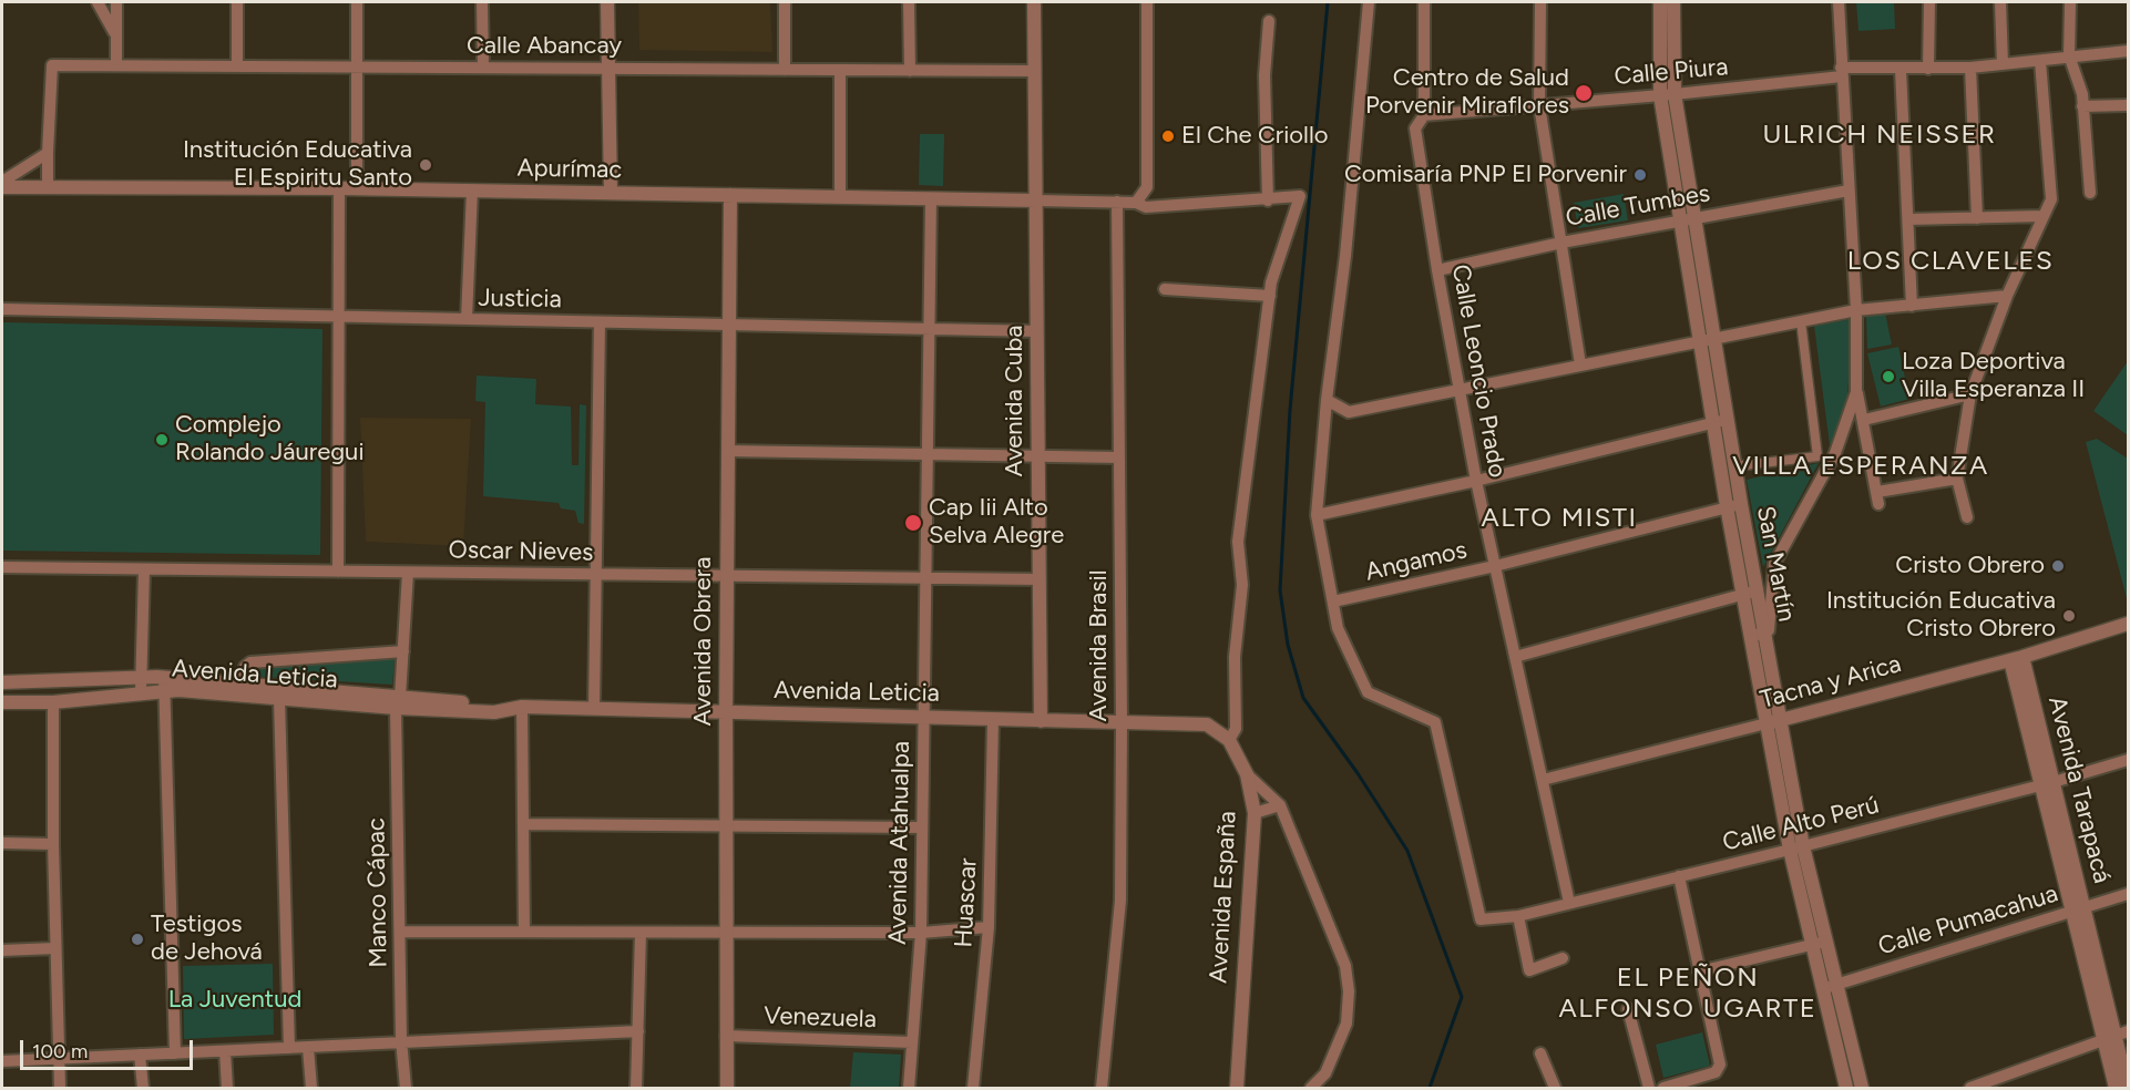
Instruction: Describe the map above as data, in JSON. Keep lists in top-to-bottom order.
{
  "streets": {
    "street": [
      "Calle Abancay",
      "Calle Piura",
      "Apurímac",
      "Calle Tumbes",
      "Justicia",
      "Calle Leoncio Prado",
      "Avenida Cuba",
      "Oscar Nieves",
      "Angamos",
      "San Martín",
      "Avenida Obrera",
      "Avenida Brasil",
      "Avenida Leticia",
      "Tacna y Arica",
      "Avenida Tarapacá",
      "Calle Alto Perú",
      "Avenida Atahualpa",
      "Manco Cápac",
      "Avenida España",
      "Huascar",
      "Calle Pumacahua",
      "Venezuela"
    ]
  },
  "crossings": [
    ["Calle Abancay", "Avenida Cuba"],
    ["Calle Piura", "Calle Leoncio Prado"],
    ["Calle Piura", "San Martín"],
    ["Apurímac", "Avenida Cuba"],
    ["Apurímac", "Avenida Obrera"],
    ["Apurímac", "Avenida Brasil"],
    ["Apurímac", "Avenida Atahualpa"],
    ["Calle Tumbes", "Calle Leoncio Prado"],
    ["Calle Tumbes", "San Martín"],
    ["Justicia", "Avenida Cuba"],
    ["Justicia", "Avenida Obrera"],
    ["Justicia", "Avenida Atahualpa"],
    ["Calle Leoncio Prado", "Angamos"],
    ["Calle Leoncio Prado", "Tacna y Arica"],
    ["Calle Leoncio Prado", "Calle Alto Perú"],
    ["Avenida Cuba", "Oscar Nieves"],
    ["Avenida Cuba", "Avenida Leticia"],
    ["Oscar Nieves", "Avenida Obrera"],
    ["Oscar Nieves", "Avenida Atahualpa"],
    ["Oscar Nieves", "Manco Cápac"],
    ["Angamos", "San Martín"],
    ["Angamos", "Calle Alto Perú"],
    ["San Martín", "Tacna y Arica"],
    ["San Martín", "Calle Alto Perú"],
    ["San Martín", "Calle Pumacahua"],
    ["Avenida Obrera", "Avenida Leticia"],
    ["Avenida Obrera", "Venezuela"],
    ["Avenida Brasil", "Avenida Leticia"],
    ["Avenida Leticia", "Avenida Atahualpa"],
    ["Avenida Leticia", "Manco Cápac"],
    ["Avenida Leticia", "Avenida España"],
    ["Avenida Leticia", "Huascar"],
    ["Tacna y Arica", "Avenida Tarapacá"],
    ["Avenida Tarapacá", "Calle Alto Perú"],
    ["Avenida Tarapacá", "Calle Pumacahua"],
    ["Avenida Atahualpa", "Venezuela"]
  ],
  "districts": [
    "ULRICH NEISSER",
    "LOS CLAVELES",
    "VILLA ESPERANZA",
    "ALTO MISTI",
    "EL PEÑON ALFONSO UGARTE"
  ],
  "parks": ["La Juventud"],
  "places": [
    "Centro de Salud Porvenir Miraflores",
    "El Che Criollo",
    "Institución Educativa El Espiritu Santo",
    "Comisaría PNP El Porvenir",
    "Loza Deportiva Villa Esperanza II",
    "Complejo Rolando Jáuregui",
    "Cap Iii Alto Selva Alegre",
    "Cristo Obrero",
    "Institución Educativa Cristo Obrero",
    "Testigos de Jehová"
  ],
  "scale_bar": "100 m"
}
